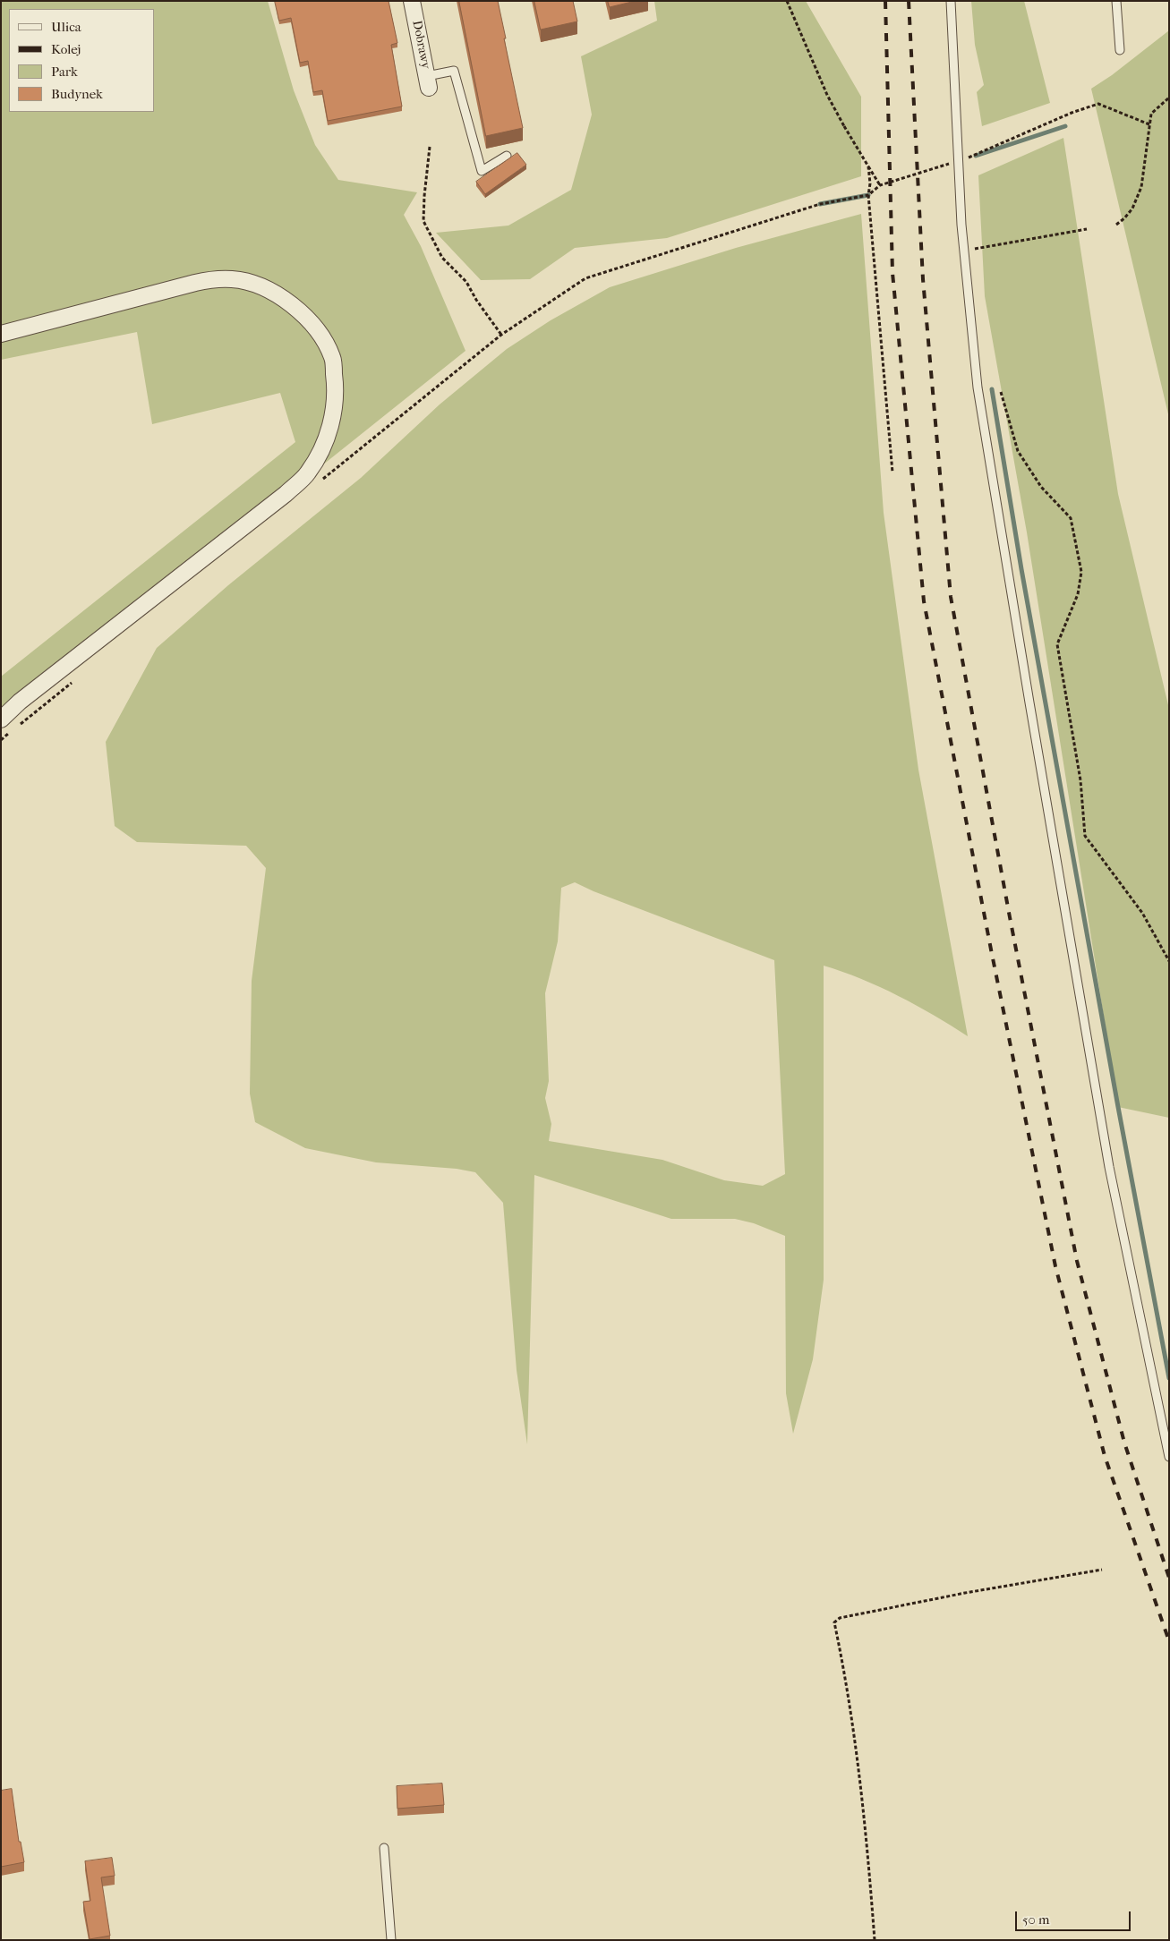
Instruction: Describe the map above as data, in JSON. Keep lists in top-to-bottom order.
{
  "streets": {
    "street": ["Dobrawy"]
  },
  "legend": [
    "Ulica",
    "Kolej",
    "Park",
    "Budynek"
  ],
  "scale_bar": "50 m"
}
